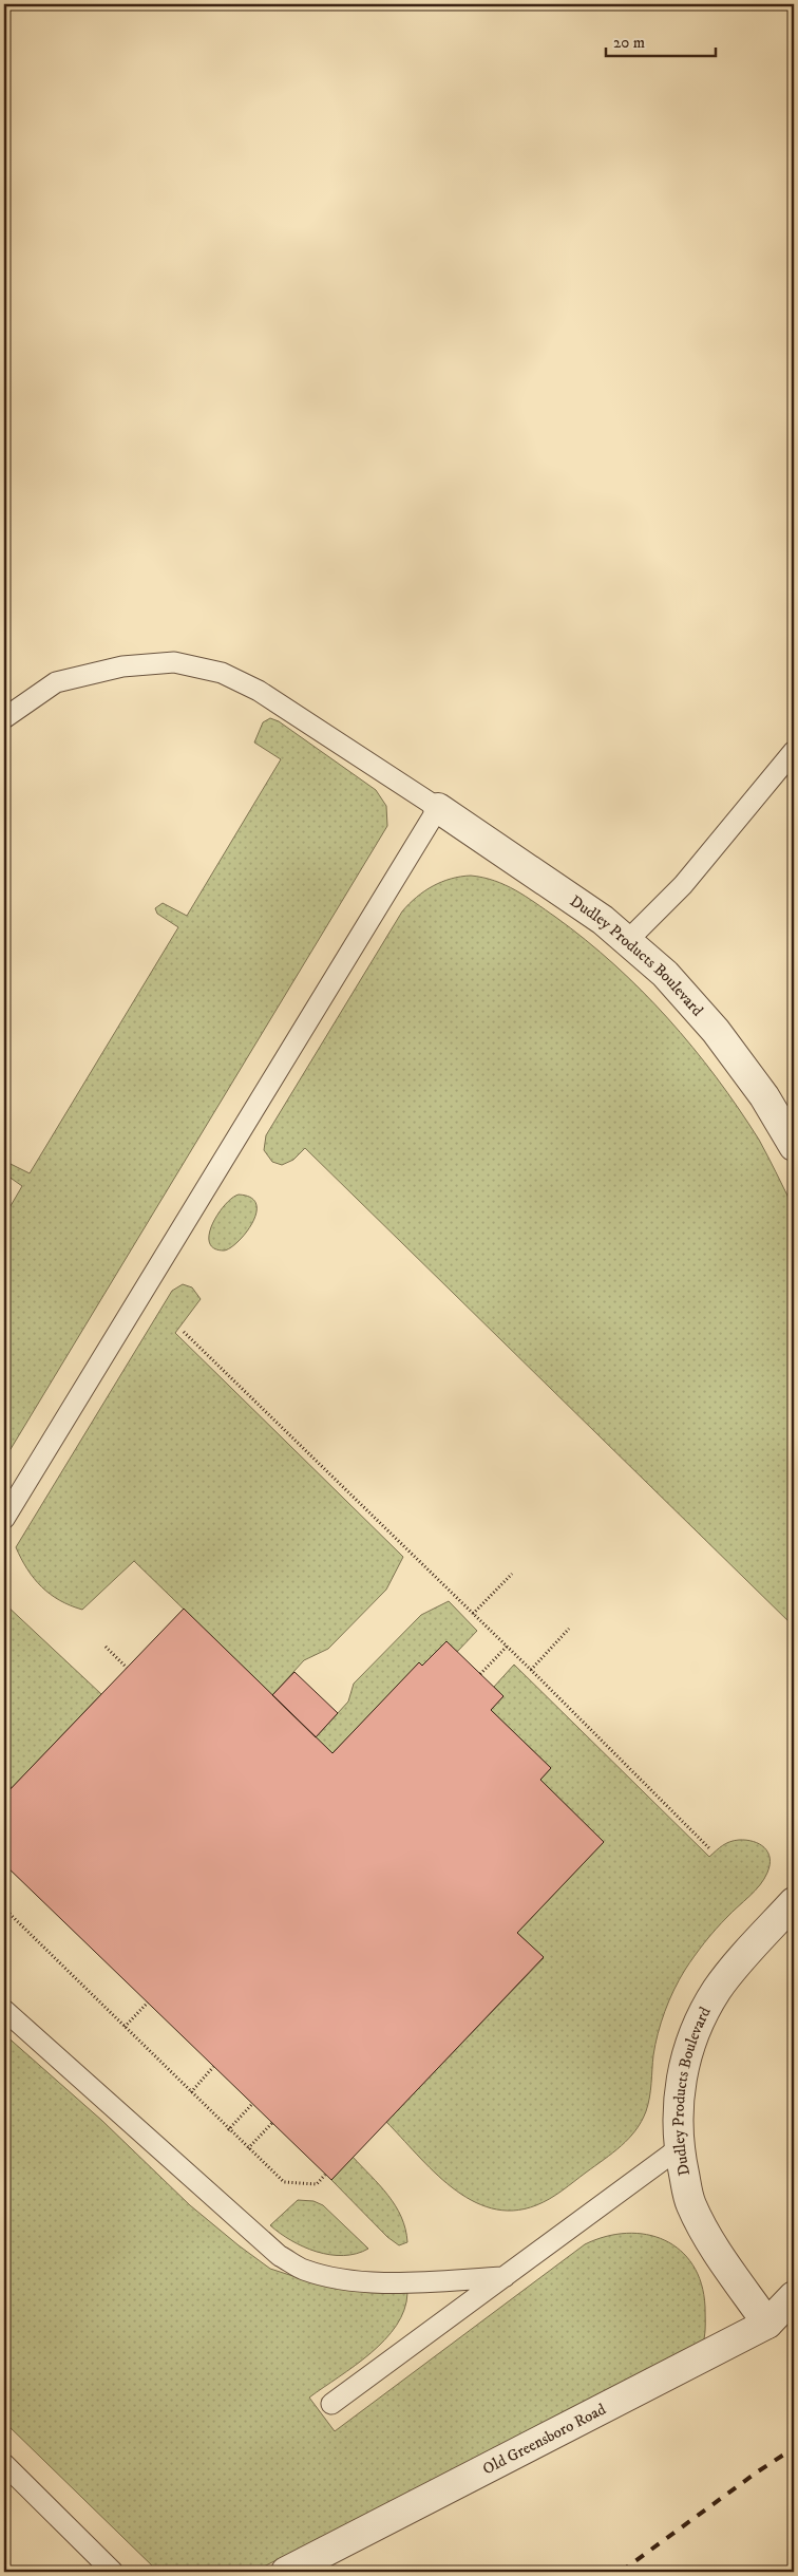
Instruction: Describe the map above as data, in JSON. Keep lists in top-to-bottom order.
{
  "streets": {
    "street": ["Dudley Products Boulevard", "Old Greensboro Road"]
  },
  "crossings": [
    ["Dudley Products Boulevard", "Old Greensboro Road"]
  ],
  "scale_bar": "20 m"
}
